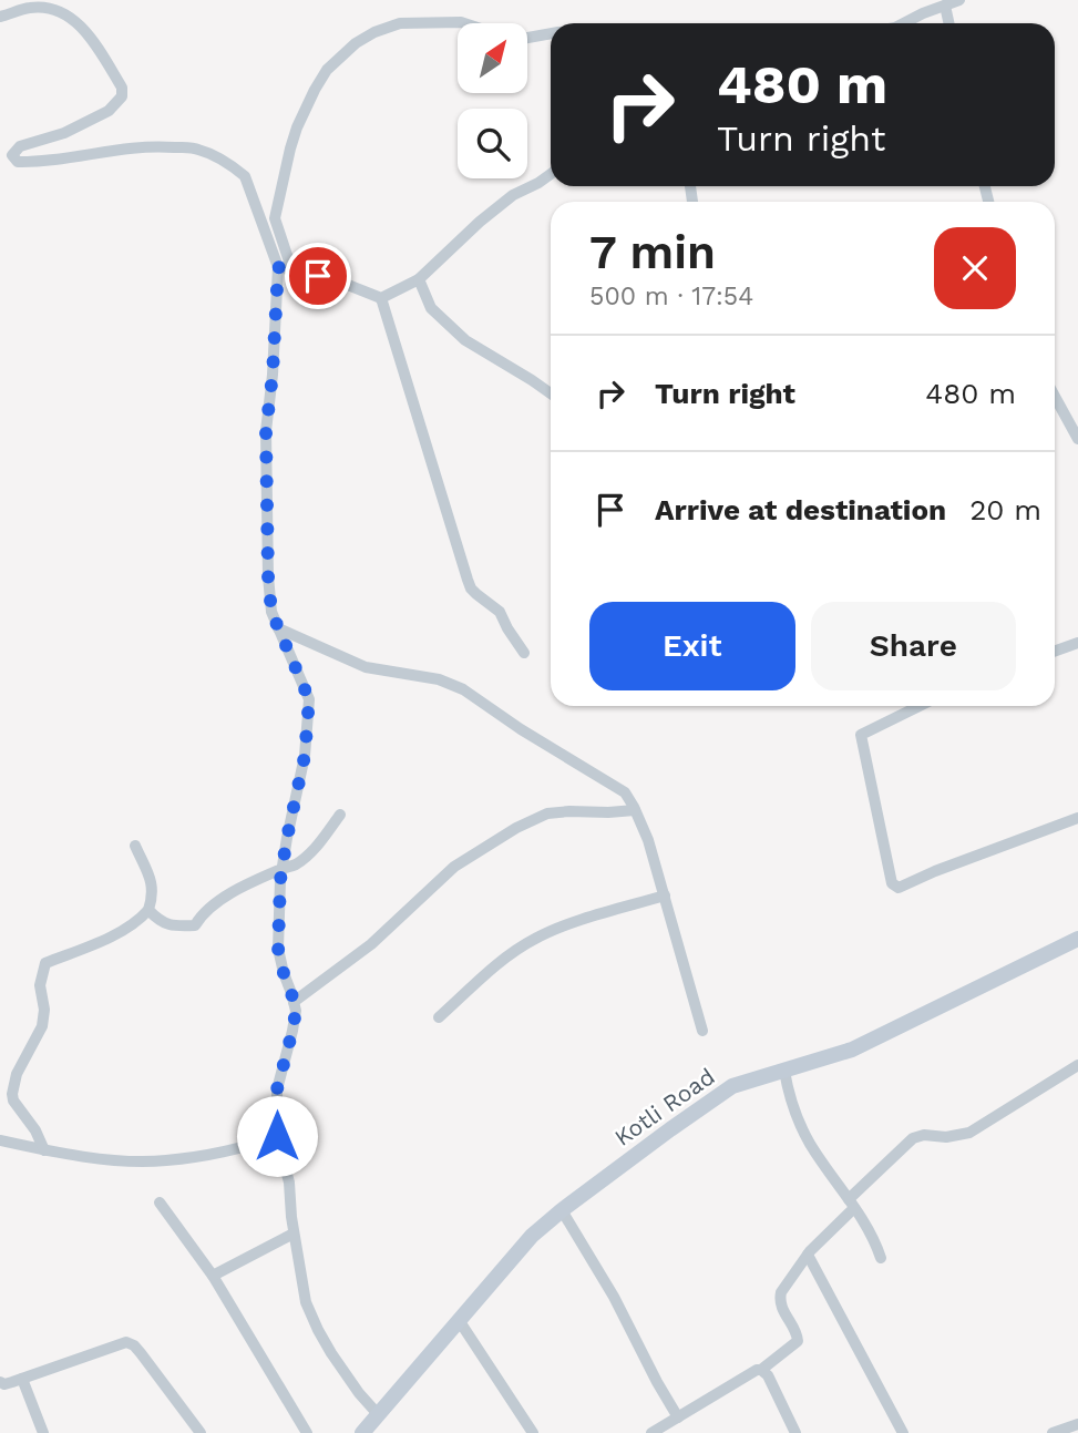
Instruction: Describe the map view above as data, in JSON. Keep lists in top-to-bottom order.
{
  "streets": {
    "main road": ["Kotli Road"]
  },
  "north": "top right",
  "page": {
    "turn": ["480 m", "Turn right"],
    "heading": ["7 min", "500 m · 17:54"],
    "list": [
      {
        "name": "Turn right",
        "value": "480 m"
      },
      {
        "name": "Arrive at destination",
        "value": "20 m"
      }
    ],
    "buttons": ["Exit", "Share"]
  }
}
